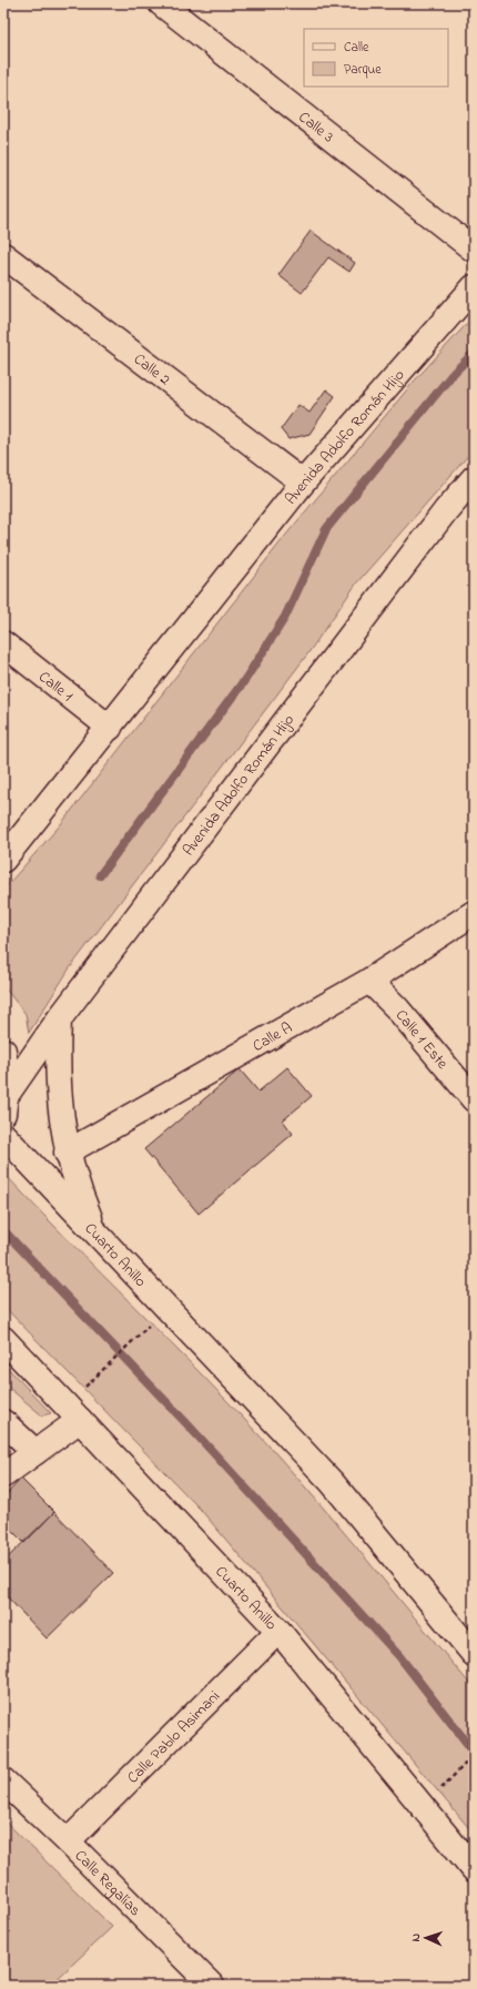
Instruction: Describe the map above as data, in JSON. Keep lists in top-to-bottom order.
{
  "streets": {
    "main road": [
      "Calle 3",
      "Calle 2",
      "Avenida Adolfo Román Hijo",
      "Calle 1",
      "Calle A",
      "Calle 1 Este",
      "Cuarto Anillo",
      "Calle Pablo Asimani",
      "Calle Regalías"
    ]
  },
  "crossings": [
    ["Calle 2", "Avenida Adolfo Román Hijo"],
    ["Avenida Adolfo Román Hijo", "Calle 1"],
    ["Calle A", "Calle 1 Este"],
    ["Cuarto Anillo", "Calle Pablo Asimani"],
    ["Calle Pablo Asimani", "Calle Regalías"]
  ],
  "legend": ["Calle", "Parque"],
  "north": "left"
}
